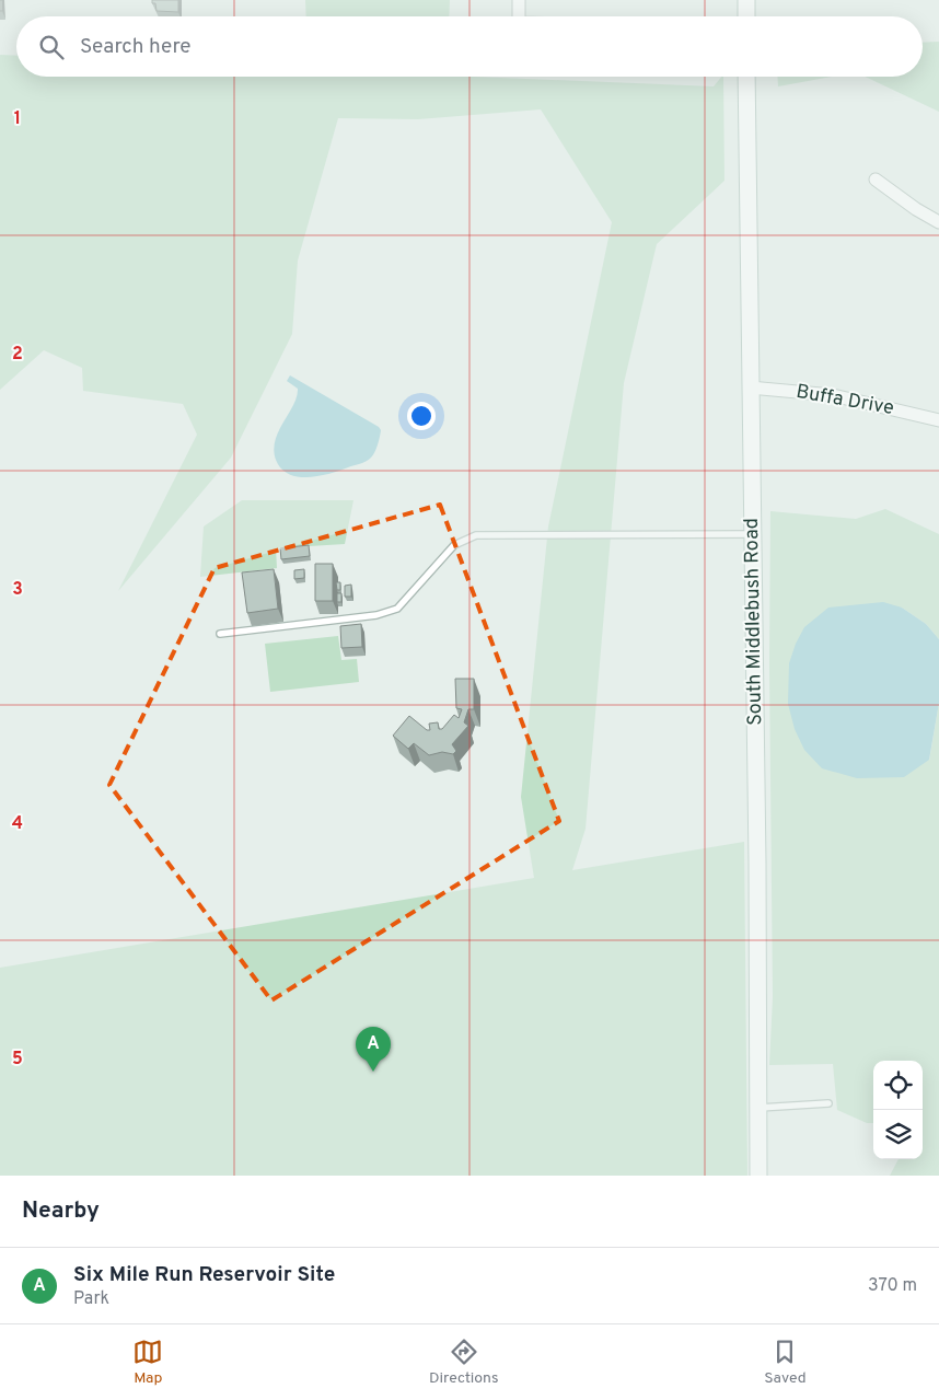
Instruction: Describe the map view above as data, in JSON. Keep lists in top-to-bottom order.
{
  "streets": {
    "street": ["Buffa Drive", "South Middlebush Road"]
  },
  "crossings": [
    ["Buffa Drive", "South Middlebush Road"]
  ],
  "page": {
    "search": "Search here",
    "pins": "A",
    "heading": "Nearby",
    "list": [
      {
        "mark": "A",
        "name": "Six Mile Run Reservoir Site",
        "note": "Park",
        "value": "370 m"
      }
    ],
    "nav": ["Map", "Directions", "Saved"]
  },
  "grid": {
    "rows": [
      "1",
      "2",
      "3",
      "4",
      "5"
    ]
  }
}
